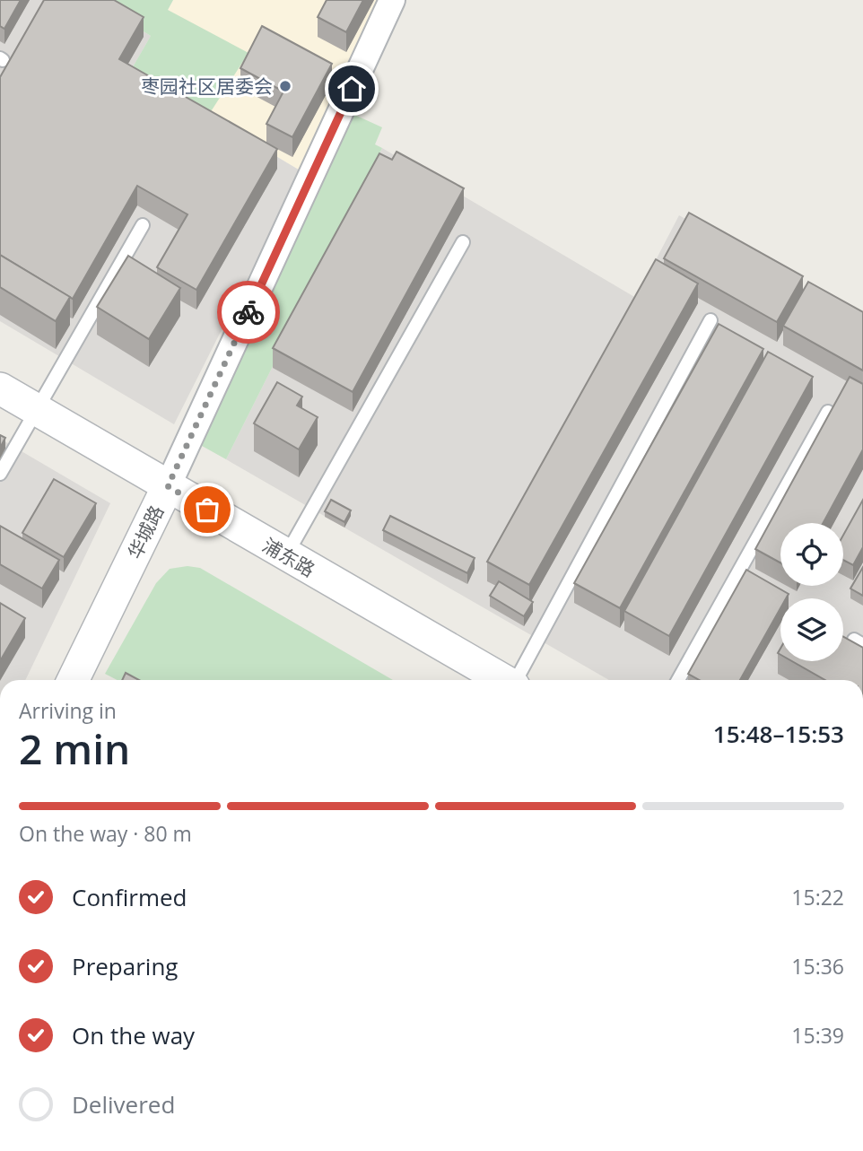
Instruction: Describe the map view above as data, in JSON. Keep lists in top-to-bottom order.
{
  "streets": {
    "street": ["华城路", "浦东路"]
  },
  "crossings": [
    ["华城路", "浦东路"]
  ],
  "places": ["枣园社区居委会"],
  "page": {
    "heading": ["2 min", "Arriving in", "15:48–15:53"],
    "bar": "On the way · 80 m",
    "list": [
      ["Confirmed", "15:22"],
      ["Preparing", "15:36"],
      ["On the way", "15:39"],
      "Delivered"
    ]
  }
}
